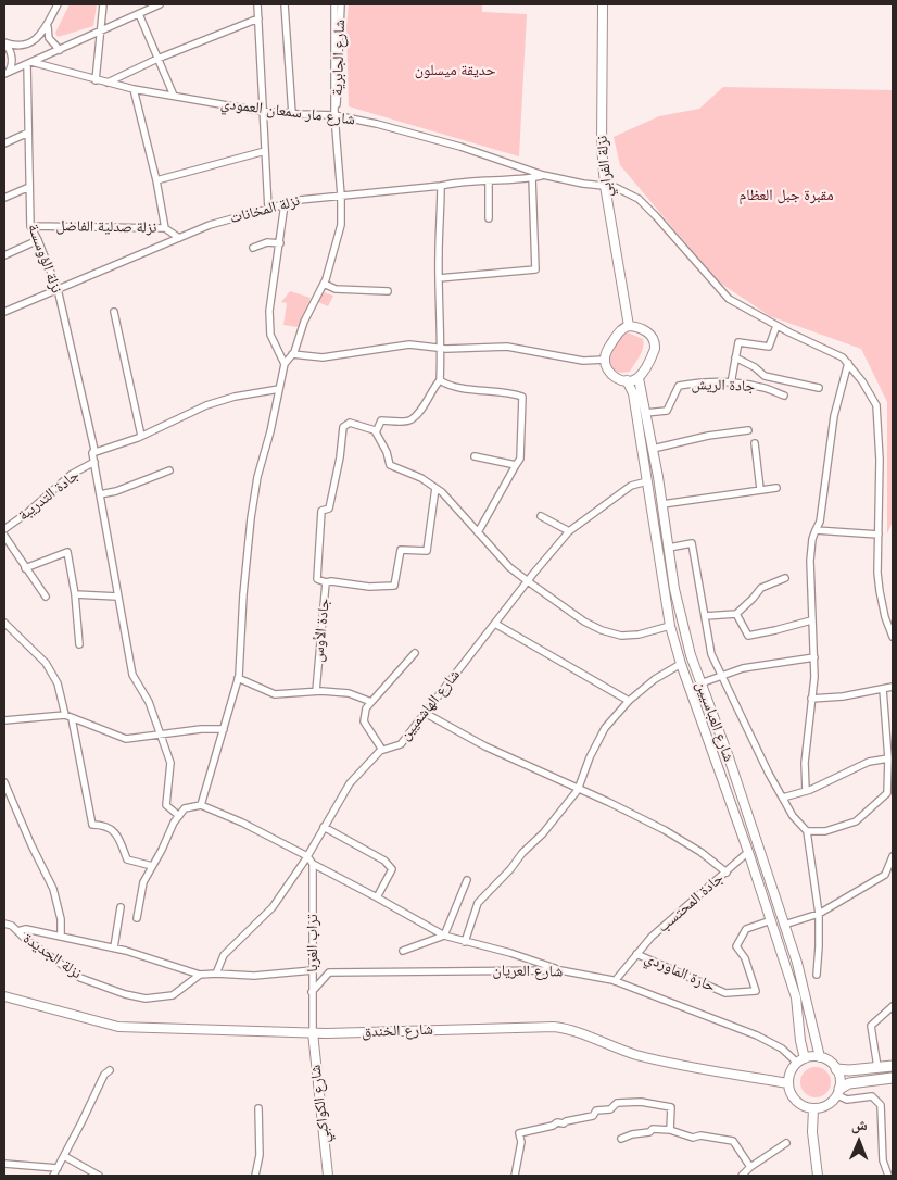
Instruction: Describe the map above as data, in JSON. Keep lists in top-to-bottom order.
{
  "streets": {
    "main road": [
      "نزلة الفرابي",
      "شارع العباسيين",
      "شارع الخندق",
      "شارع الكواكبي"
    ],
    "street": [
      "شارع الجابرية",
      "شارع مار سمعان العمودي",
      "نزلة المخانات",
      "نزلة صدلية الفاضل",
      "نزلة الؤوسسة",
      "جادة الريش",
      "جادة التدريبة",
      "جادة الأوس",
      "شارع الهاشميين",
      "جادة المحتسب",
      "تراب الغربا",
      "نزلة الجديدة",
      "شارع العريان",
      "حارة الماوردي"
    ]
  },
  "crossings": [
    ["شارع الجابرية", "شارع مار سمعان العمودي"],
    ["شارع مار سمعان العمودي", "نزلة الفرابي"],
    ["شارع مار سمعان العمودي", "نزلة المخانات"],
    ["شارع مار سمعان العمودي", "نزلة الؤوسسة"],
    ["نزلة الفرابي", "شارع العباسيين"],
    ["نزلة المخانات", "نزلة صدلية الفاضل"],
    ["نزلة المخانات", "نزلة الؤوسسة"],
    ["نزلة صدلية الفاضل", "نزلة الؤوسسة"],
    ["نزلة الؤوسسة", "جادة التدريبة"],
    ["جادة الريش", "شارع العباسيين"],
    ["شارع الهاشميين", "شارع العباسيين"],
    ["شارع العباسيين", "جادة المحتسب"],
    ["شارع العباسيين", "شارع العريان"],
    ["شارع العباسيين", "حارة الماوردي"],
    ["شارع العباسيين", "شارع الخندق"],
    ["جادة المحتسب", "شارع العريان"],
    ["جادة المحتسب", "حارة الماوردي"],
    ["تراب الغربا", "شارع العريان"],
    ["تراب الغربا", "شارع الخندق"],
    ["تراب الغربا", "شارع الكواكبي"],
    ["شارع العريان", "شارع الخندق"],
    ["شارع الخندق", "شارع الكواكبي"]
  ],
  "parks": ["حديقة ميسلون", "مقبرة جبل العظام"],
  "north": "top"
}
